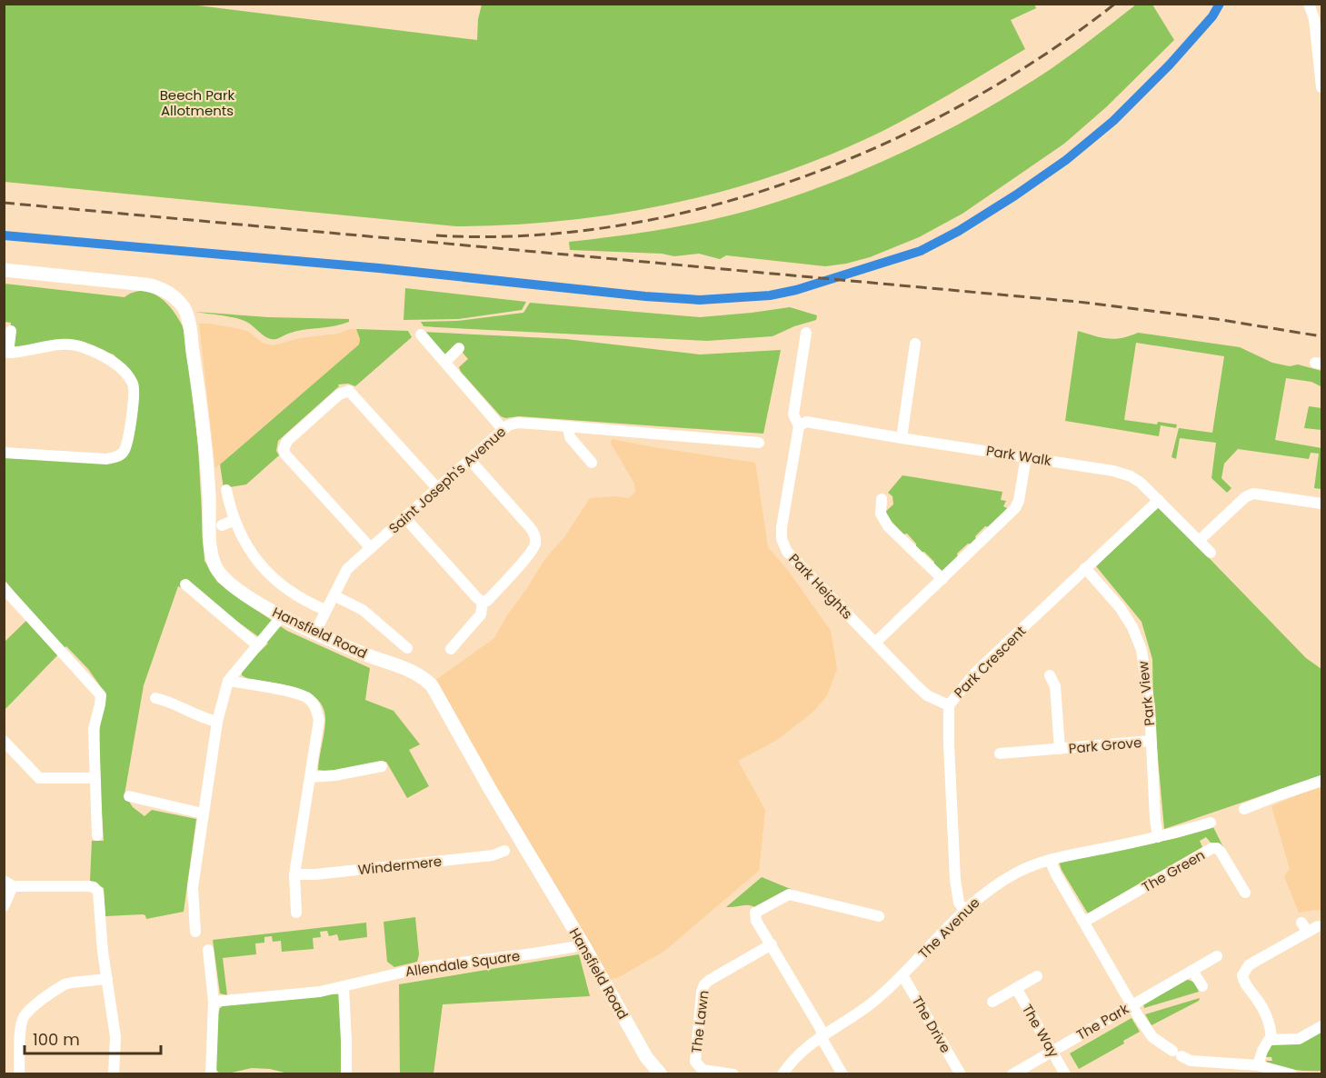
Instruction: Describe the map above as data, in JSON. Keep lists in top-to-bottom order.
{
  "streets": {
    "street": [
      "Park Walk",
      "Saint Joseph's Avenue",
      "Park Heights",
      "Hansfield Road",
      "Park Crescent",
      "Park View",
      "Park Grove",
      "Windermere",
      "The Green",
      "The Avenue",
      "Allendale Square",
      "The Lawn",
      "The Park",
      "The Drive",
      "The Way"
    ]
  },
  "crossings": [
    ["Park Walk", "Park Heights"],
    ["Park Walk", "Park Crescent"],
    ["Saint Joseph's Avenue", "Hansfield Road"],
    ["Park Heights", "Park Crescent"],
    ["Hansfield Road", "Allendale Square"],
    ["Park Crescent", "Park View"],
    ["Park Crescent", "The Avenue"],
    ["Park View", "Park Grove"],
    ["Park View", "The Avenue"],
    ["The Avenue", "The Drive"],
    ["The Park", "The Way"]
  ],
  "parks": ["Beech Park Allotments"],
  "scale_bar": "100 m"
}
